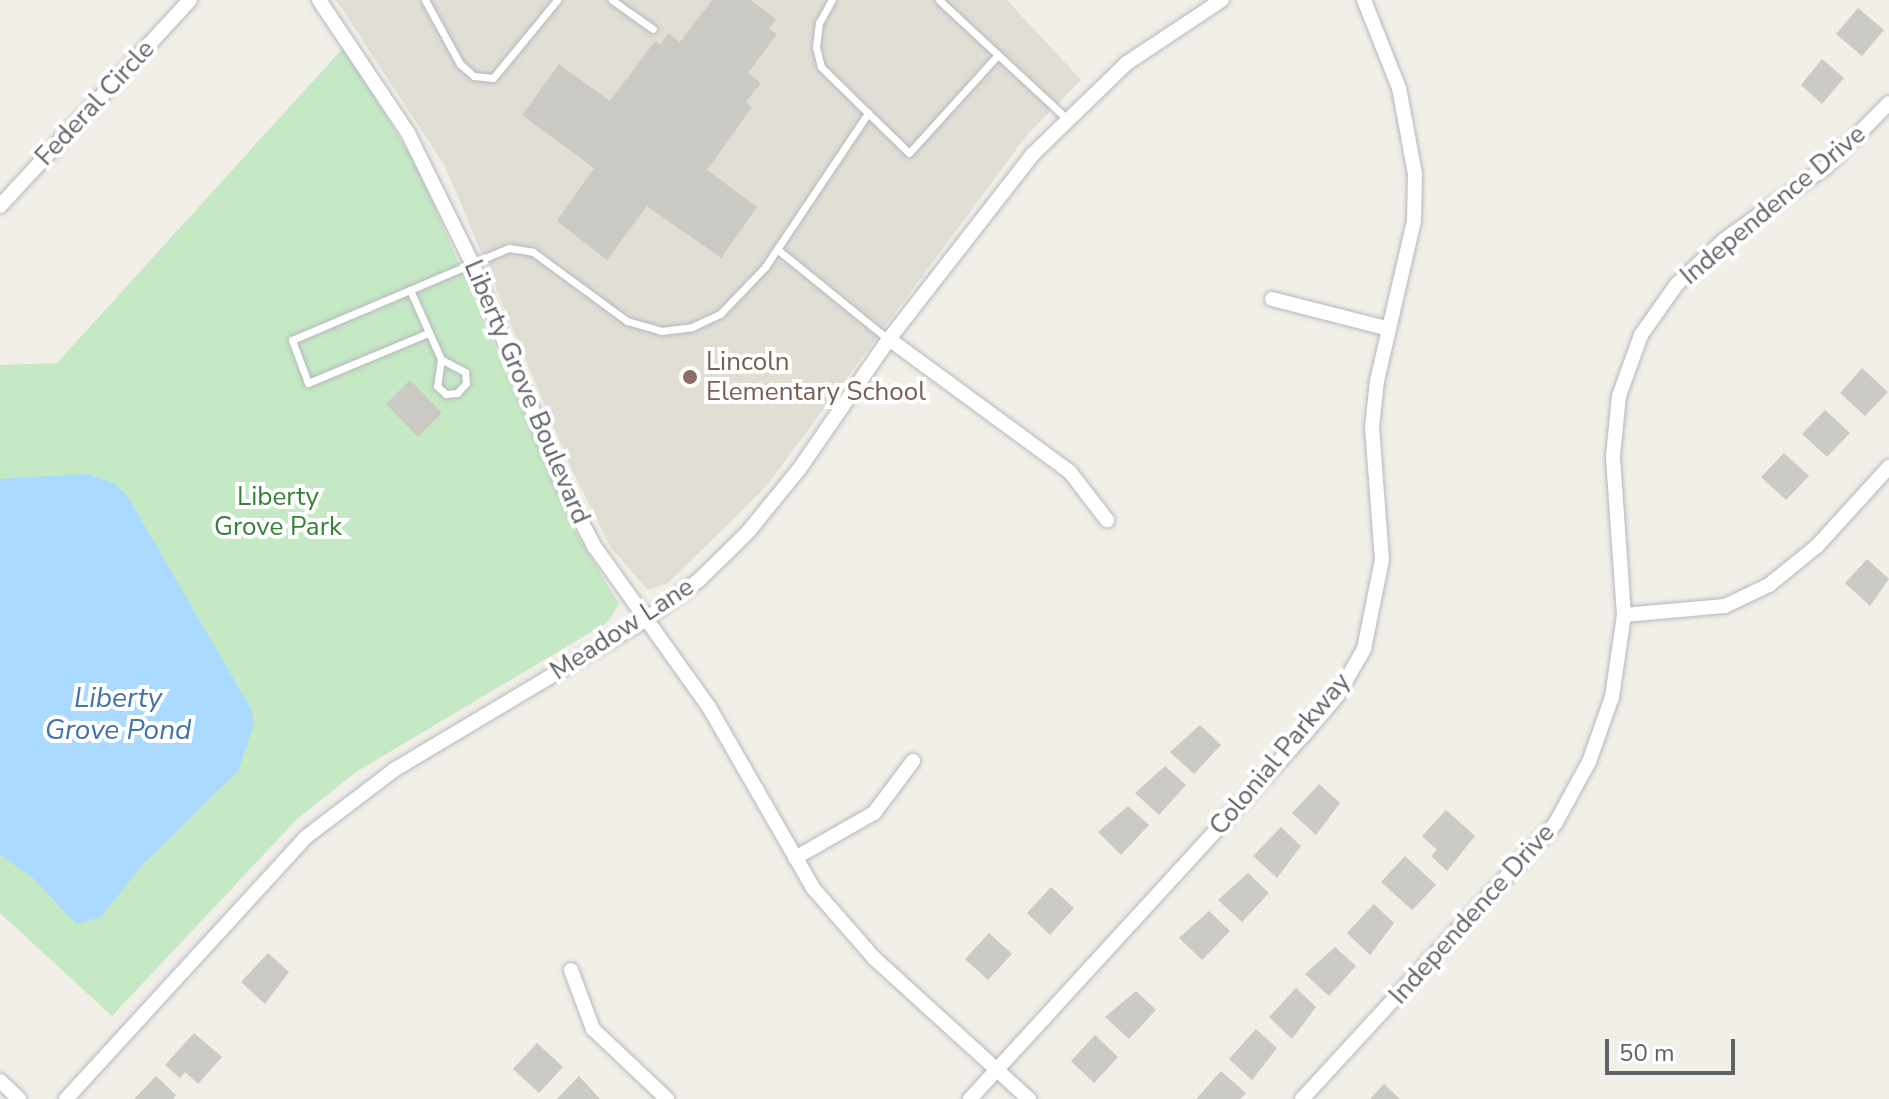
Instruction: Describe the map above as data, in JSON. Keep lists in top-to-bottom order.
{
  "streets": {
    "street": [
      "Federal Circle",
      "Independence Drive",
      "Liberty Grove Boulevard",
      "Meadow Lane",
      "Colonial Parkway"
    ]
  },
  "crossings": [
    ["Liberty Grove Boulevard", "Meadow Lane"],
    ["Liberty Grove Boulevard", "Colonial Parkway"]
  ],
  "water": ["Liberty Grove Pond"],
  "parks": ["Liberty Grove Park"],
  "places": ["Lincoln Elementary School"],
  "scale_bar": "50 m"
}
